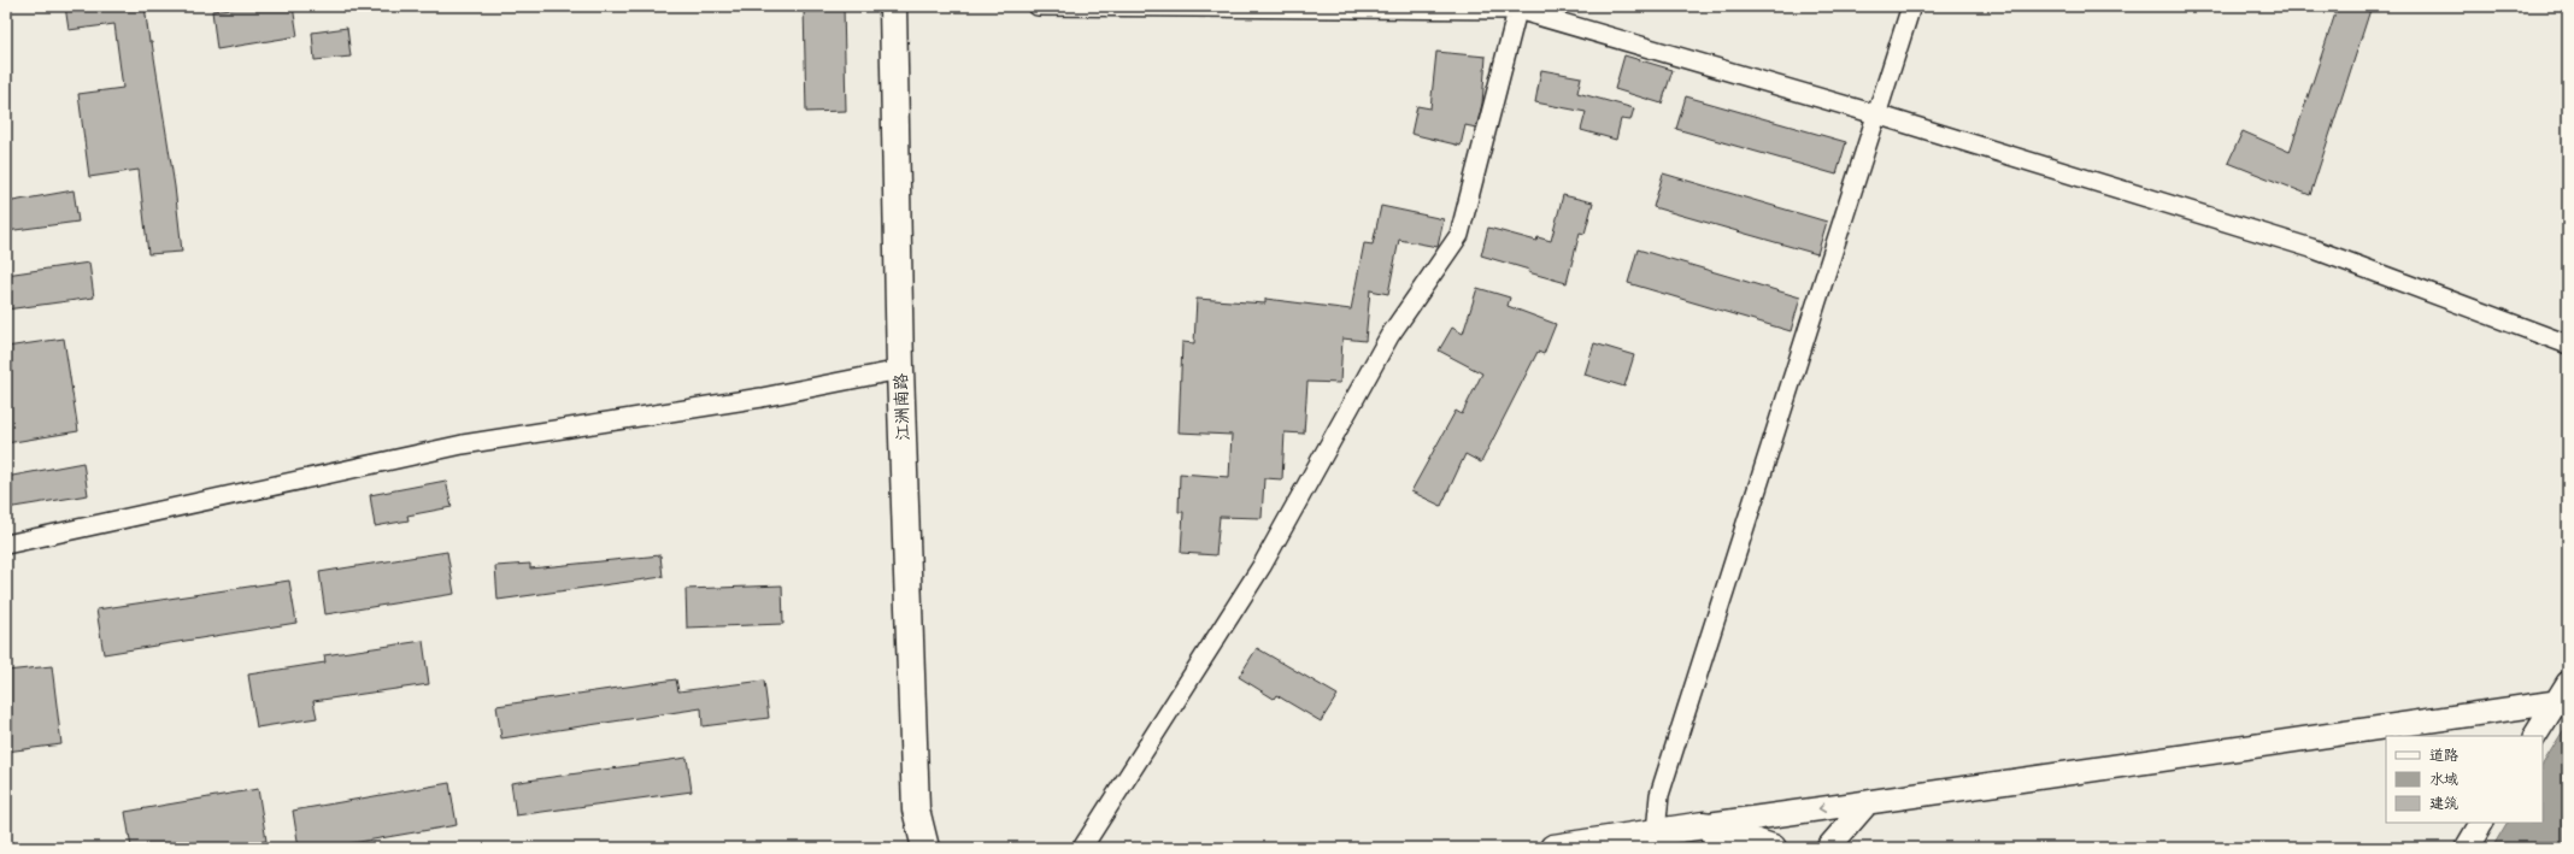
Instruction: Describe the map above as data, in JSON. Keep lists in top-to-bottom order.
{
  "streets": {
    "main road": ["江洲南路"]
  },
  "legend": ["道路", "水域", "建筑"]
}
